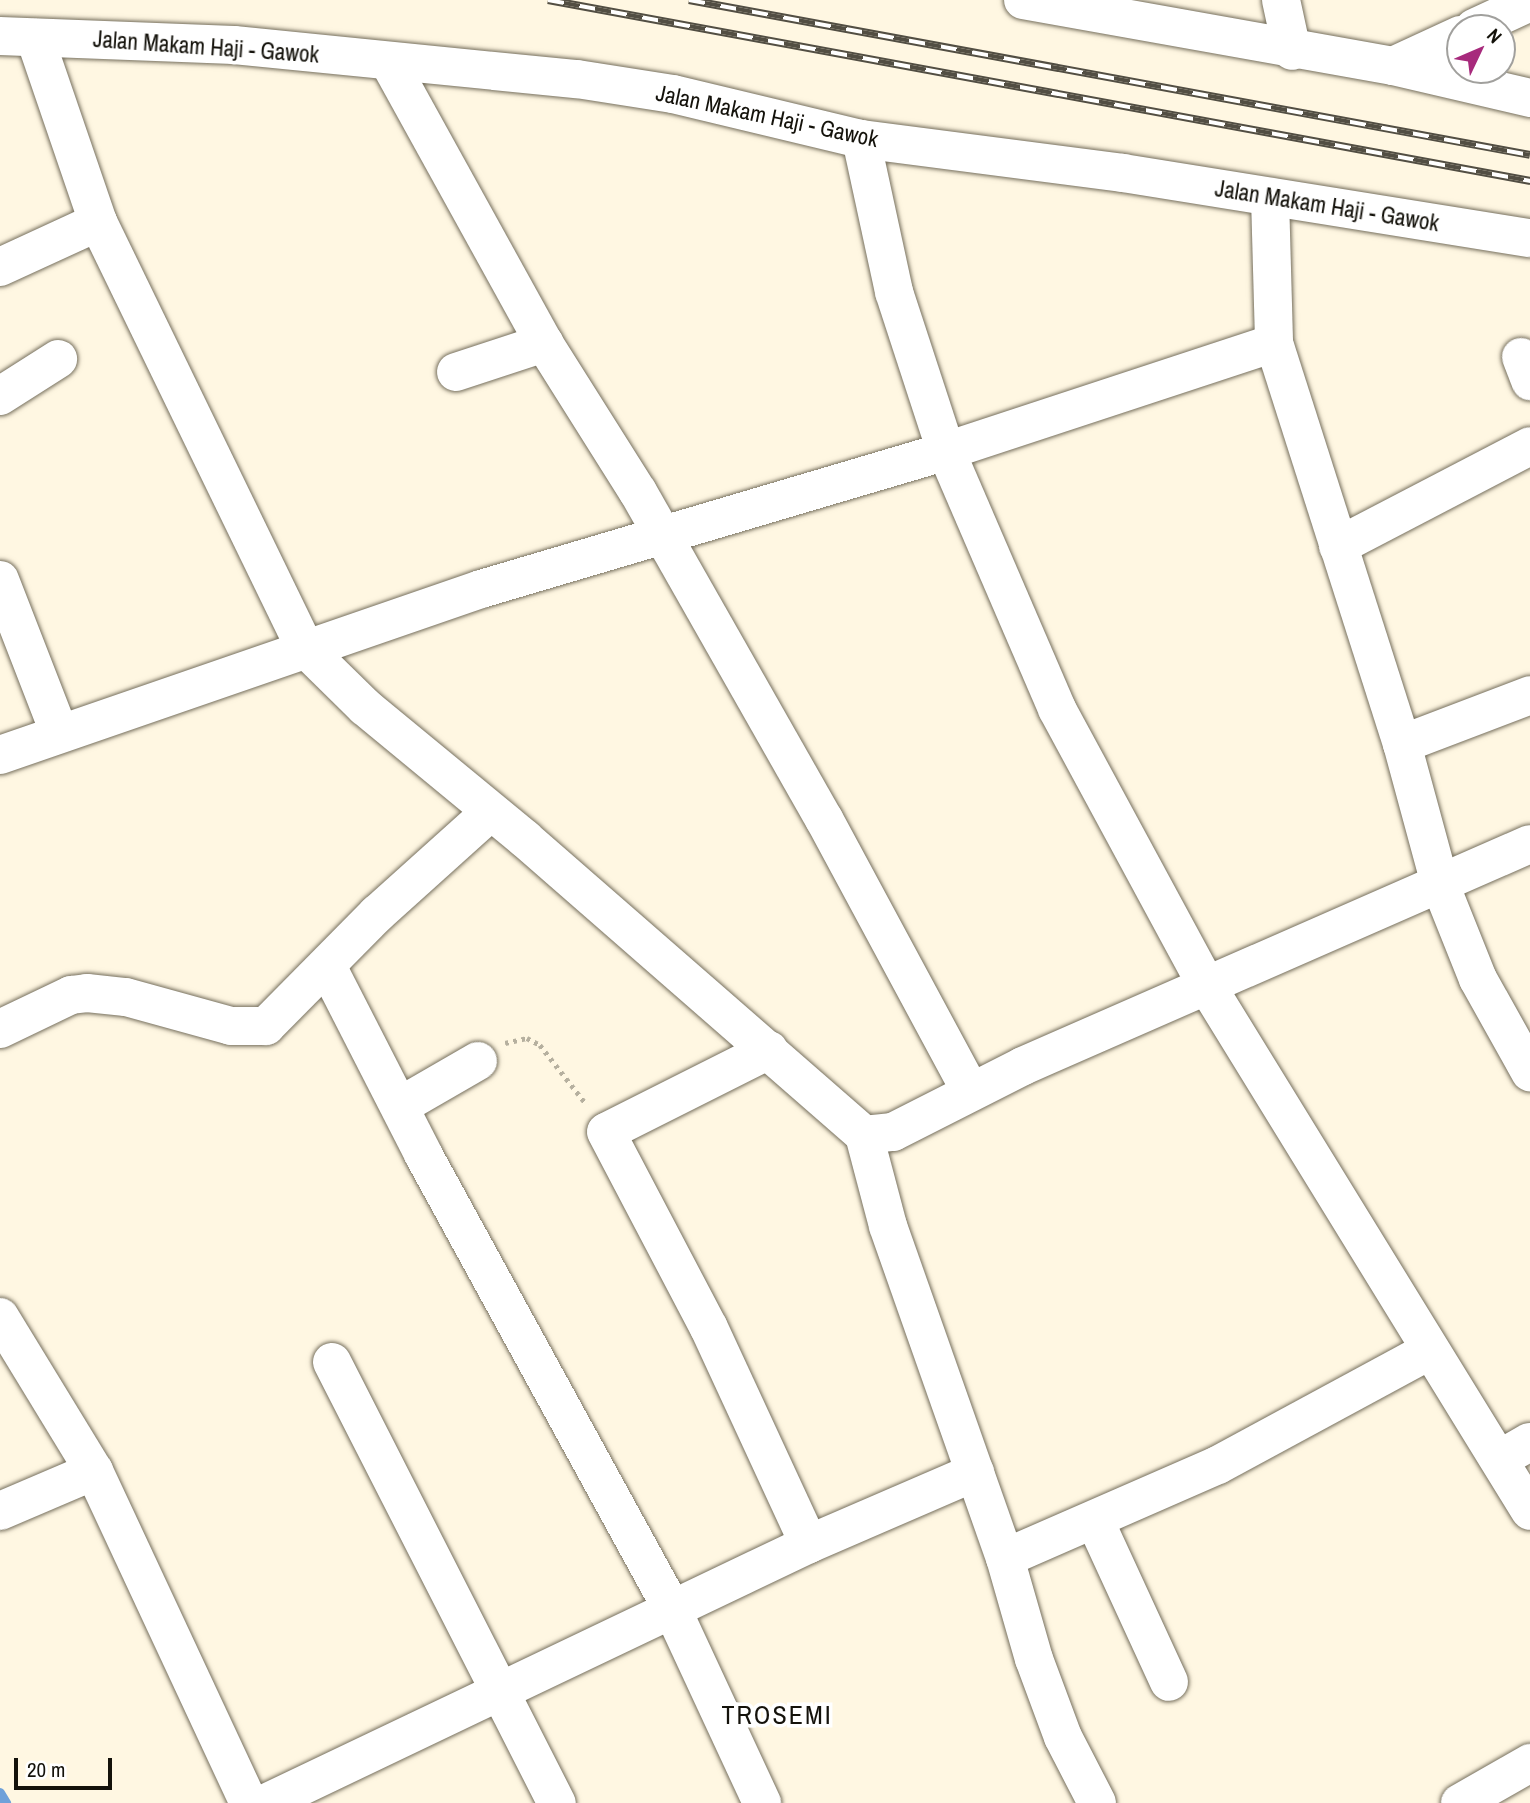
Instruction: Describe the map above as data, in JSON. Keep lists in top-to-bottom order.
{
  "streets": {
    "street": ["Jalan Makam Haji - Gawok"]
  },
  "districts": ["TROSEMI"],
  "scale_bar": "20 m",
  "north": "top right"
}
